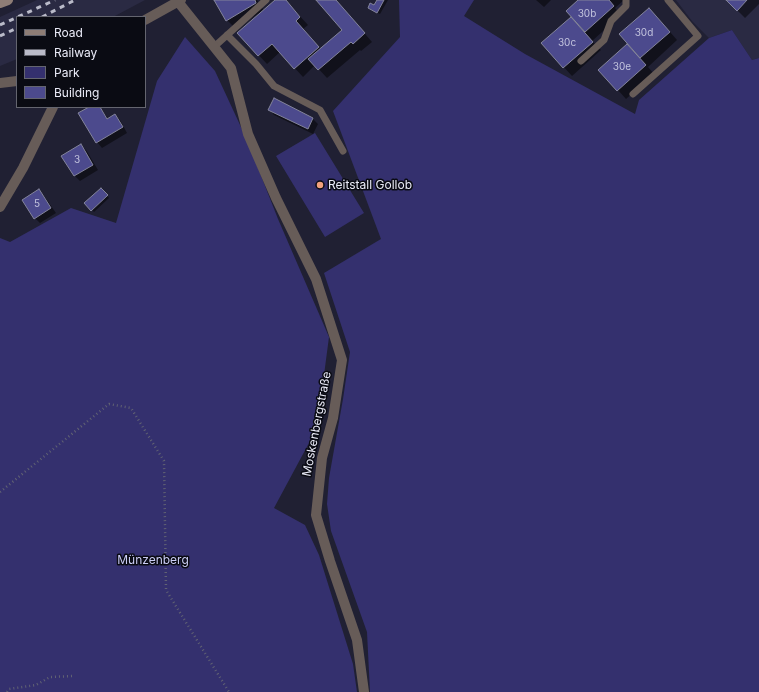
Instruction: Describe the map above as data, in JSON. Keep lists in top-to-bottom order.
{
  "streets": {
    "street": ["Moskenbergstraße"]
  },
  "parks": ["Münzenberg"],
  "places": ["Reitstall Gollob"],
  "house_numbers": [
    "30b",
    "30d",
    "30c",
    "30e",
    "3",
    "5"
  ],
  "legend": [
    "Road",
    "Railway",
    "Park",
    "Building"
  ]
}
